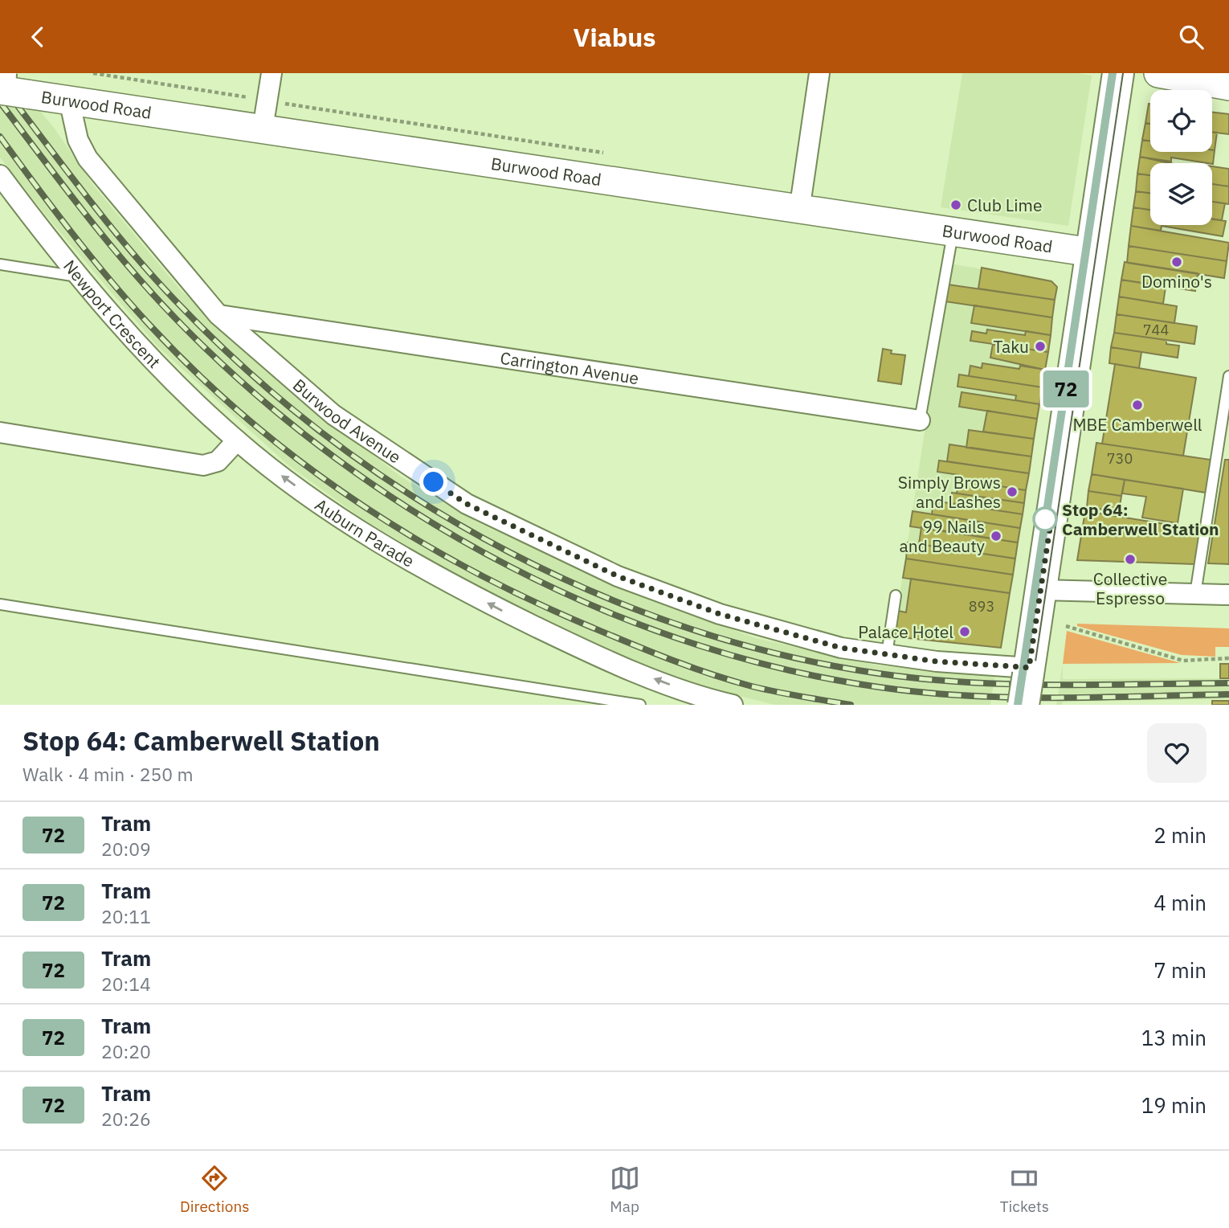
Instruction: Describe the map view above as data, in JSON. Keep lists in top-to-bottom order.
{
  "streets": {
    "street": [
      "Burwood Road",
      "Newport Crescent",
      "Carrington Avenue",
      "Burwood Avenue",
      "Auburn Parade"
    ]
  },
  "crossings": [
    ["Burwood Road", "Burwood Avenue"],
    ["Newport Crescent", "Auburn Parade"],
    ["Carrington Avenue", "Burwood Avenue"]
  ],
  "one_way": ["Auburn Parade"],
  "places": [
    "Club Lime",
    "Domino's",
    "Taku",
    "MBE Camberwell",
    "Simply Brows and Lashes",
    "Stop 64: Camberwell Station",
    "99 Nails and Beauty",
    "Collective Espresso",
    "Palace Hotel"
  ],
  "lines": ["tram line 72"],
  "house_numbers": ["744", "730", "893"],
  "page": {
    "header": "Viabus",
    "on_map": "72",
    "heading": ["Stop 64: Camberwell Station", "Walk · 4 min · 250 m"],
    "list": [
      {
        "mark": "72",
        "name": "Tram",
        "note": "20:09",
        "value": "2 min"
      },
      {
        "mark": "72",
        "name": "Tram",
        "note": "20:11",
        "value": "4 min"
      },
      {
        "mark": "72",
        "name": "Tram",
        "note": "20:14",
        "value": "7 min"
      },
      {
        "mark": "72",
        "name": "Tram",
        "note": "20:20",
        "value": "13 min"
      },
      {
        "mark": "72",
        "name": "Tram",
        "note": "20:26",
        "value": "19 min"
      }
    ],
    "tabs": ["Directions", "Map", "Tickets"]
  }
}
